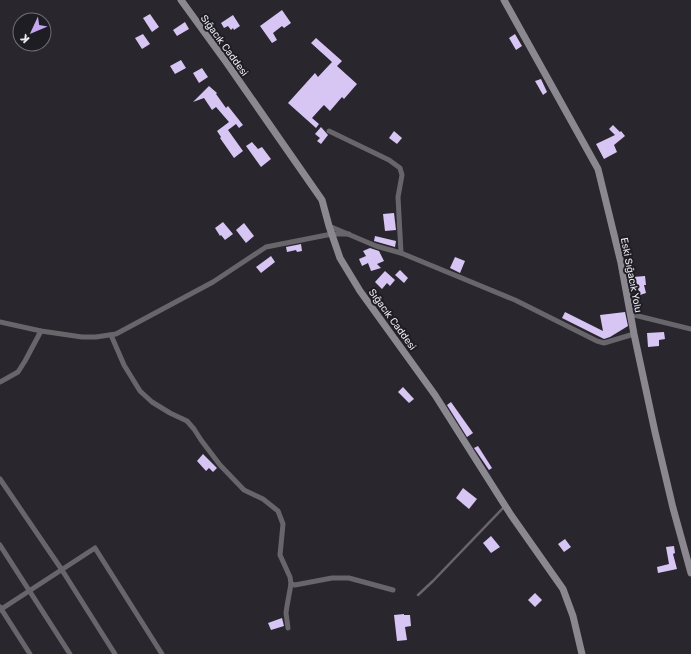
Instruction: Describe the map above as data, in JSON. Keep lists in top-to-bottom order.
{
  "streets": {
    "street": ["Sığacık Caddesi", "Eski Sığacık Yolu"]
  },
  "north": "bottom left"
}
